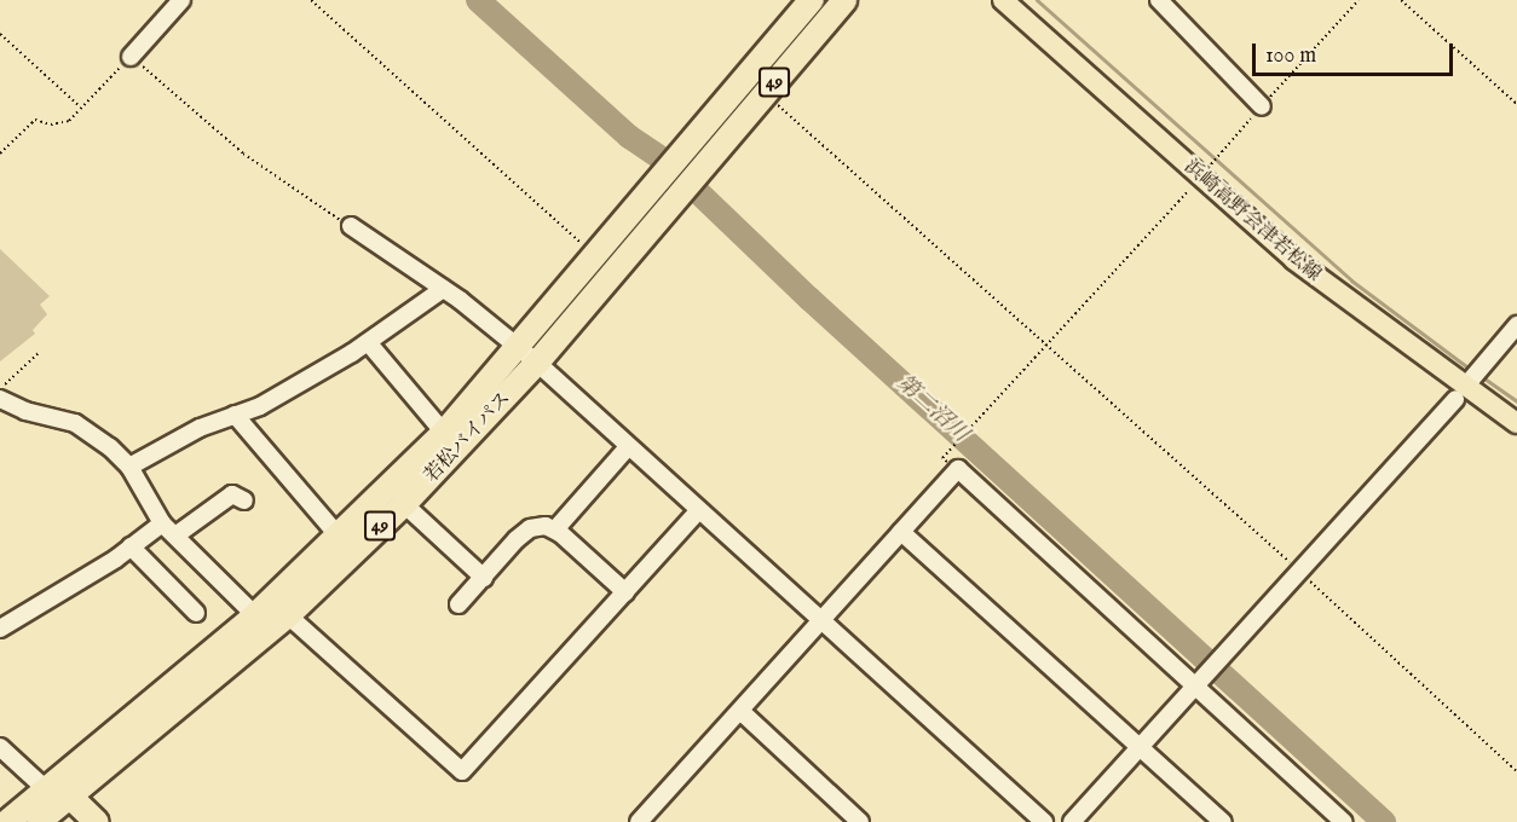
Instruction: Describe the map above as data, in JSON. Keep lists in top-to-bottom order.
{
  "streets": {
    "highway": ["49", "若松バイパス"],
    "main road": ["浜崎高野会津若松線"]
  },
  "water": ["第二沼川"],
  "scale_bar": "100 m"
}
